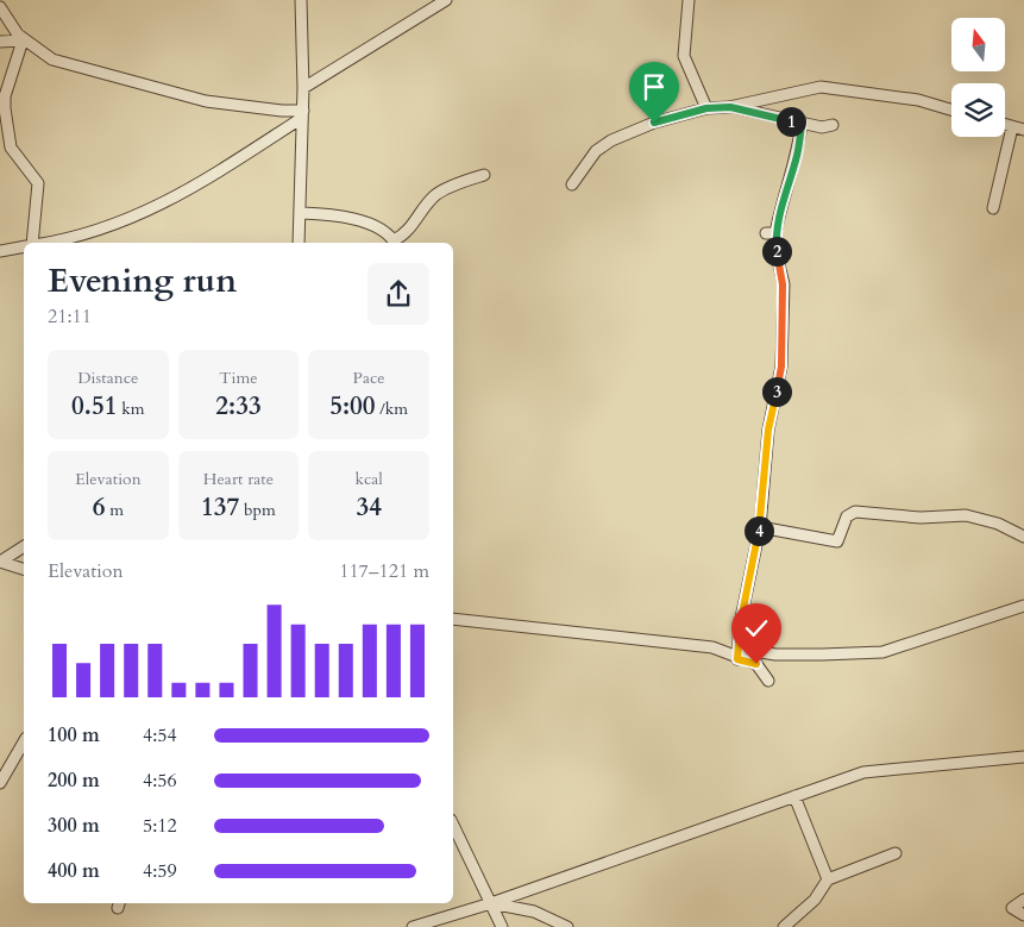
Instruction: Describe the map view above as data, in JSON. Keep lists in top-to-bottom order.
{
  "north": "top",
  "page": {
    "pins": [
      "1",
      "2",
      "3",
      "4"
    ],
    "heading": ["Evening run", "21:11"],
    "stats": [
      ["Distance", "0.51 km"],
      ["Time", "2:33"],
      ["Pace", "5:00 /km"],
      ["Elevation", "6 m"],
      ["Heart rate", "137 bpm"],
      ["kcal", "34"]
    ],
    "chart": ["Elevation", "117–121 m"],
    "list": [
      {
        "name": "100 m",
        "note": "4:54"
      },
      {
        "name": "200 m",
        "note": "4:56"
      },
      {
        "name": "300 m",
        "note": "5:12"
      },
      {
        "name": "400 m",
        "note": "4:59"
      }
    ]
  }
}
